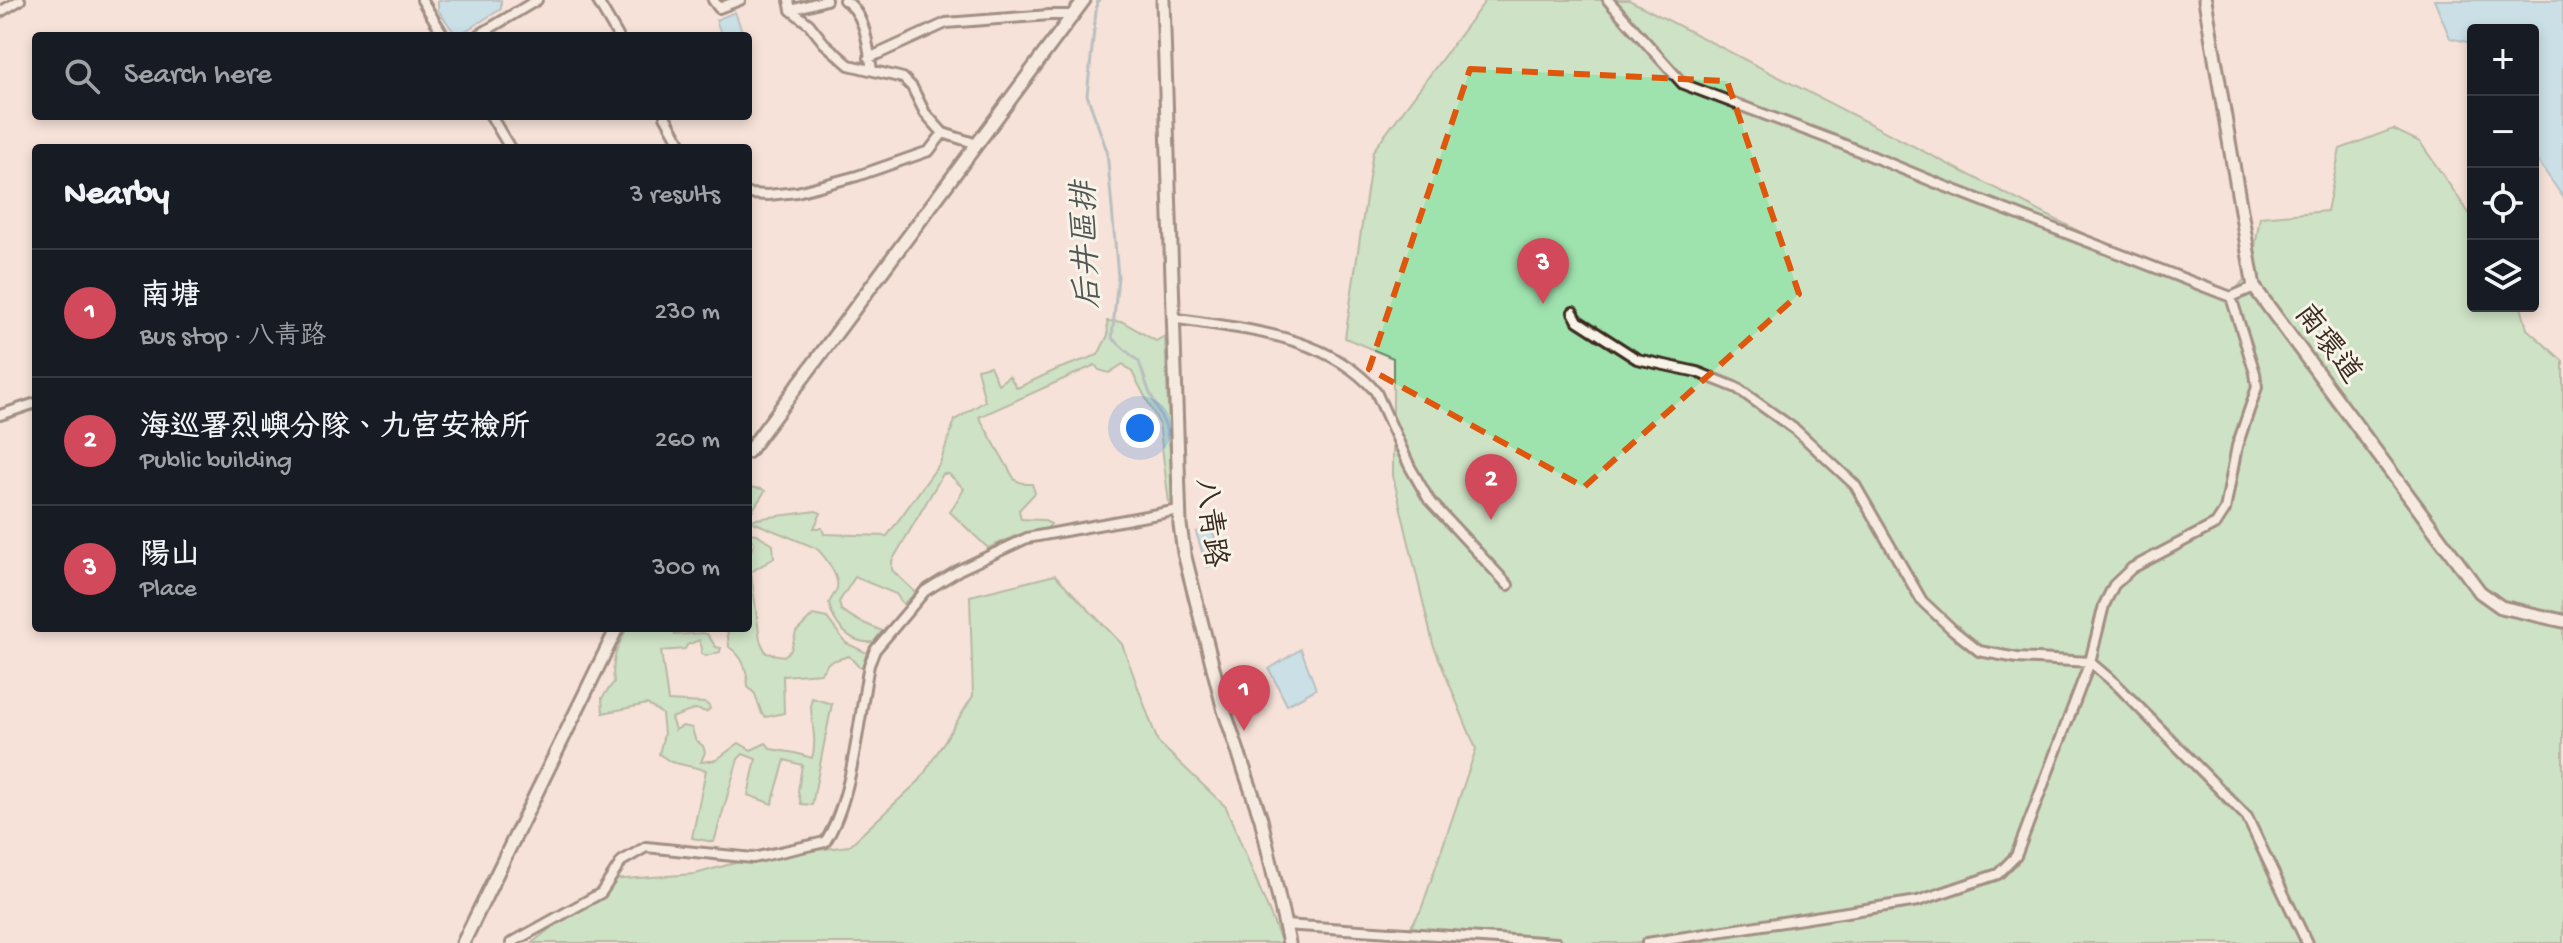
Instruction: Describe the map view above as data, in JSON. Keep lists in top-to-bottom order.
{
  "streets": {
    "street": ["南環道", "八青路"]
  },
  "water": ["后井區排"],
  "page": {
    "map_buttons": ["+", "−"],
    "search": "Search here",
    "heading": ["Nearby", "3 results"],
    "pins": ["3", "2", "1"],
    "list": [
      {
        "mark": "1",
        "name": "南塘",
        "note": "Bus stop · 八青路",
        "value": "230 m"
      },
      {
        "mark": "2",
        "name": "海巡署烈嶼分隊、九宮安檢所",
        "note": "Public building",
        "value": "260 m"
      },
      {
        "mark": "3",
        "name": "陽山",
        "note": "Place",
        "value": "300 m"
      }
    ]
  }
}
